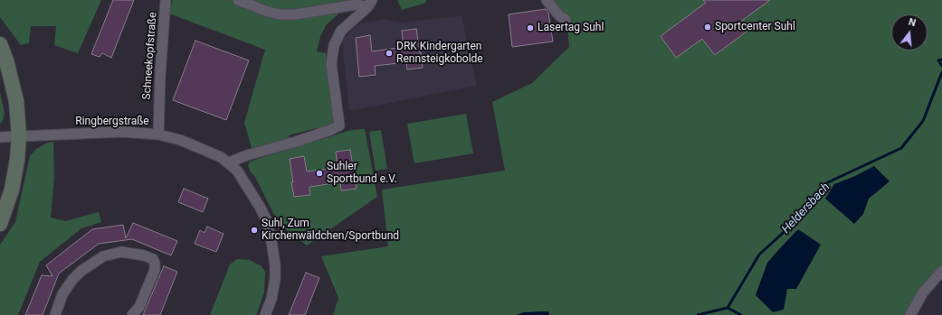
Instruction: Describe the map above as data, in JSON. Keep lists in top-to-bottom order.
{
  "streets": {
    "street": ["Schneekopfstraße", "Ringbergstraße"]
  },
  "crossings": [
    ["Schneekopfstraße", "Ringbergstraße"]
  ],
  "water": ["Heldersbach"],
  "places": [
    "Sportcenter Suhl",
    "Lasertag Suhl",
    "DRK Kindergarten Rennsteigkobolde",
    "Suhler Sportbund e.V.",
    "Suhl, Zum Kirchenwäldchen/Sportbund"
  ],
  "north": "top"
}
